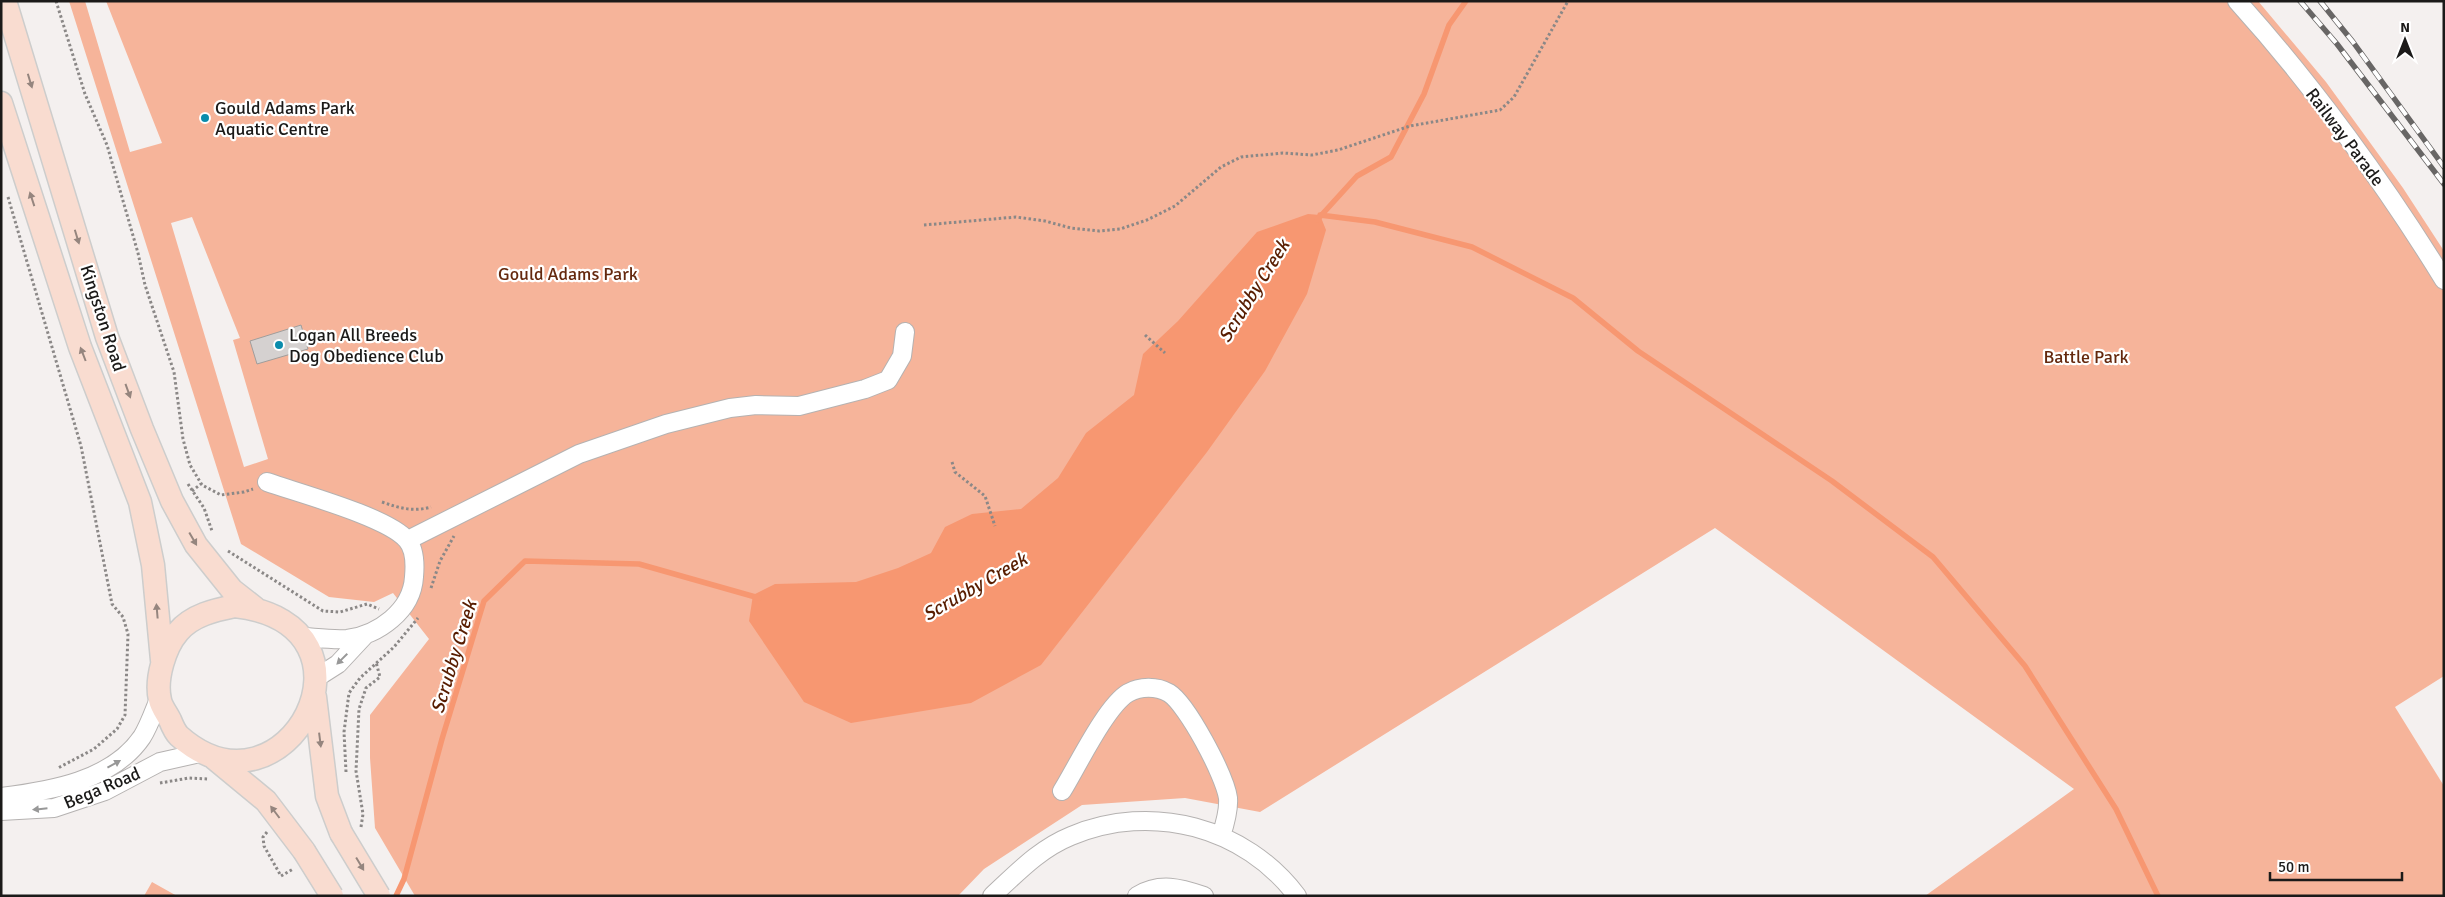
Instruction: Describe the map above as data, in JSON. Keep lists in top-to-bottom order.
{
  "streets": {
    "main road": ["Kingston Road"],
    "street": ["Railway Parade", "Bega Road"]
  },
  "crossings": [
    ["Kingston Road", "Bega Road"]
  ],
  "water": ["Scrubby Creek"],
  "parks": ["Gould Adams Park", "Battle Park"],
  "places": ["Gould Adams Park Aquatic Centre", "Logan All Breeds Dog Obedience Club"],
  "scale_bar": "50 m",
  "north": "top"
}
